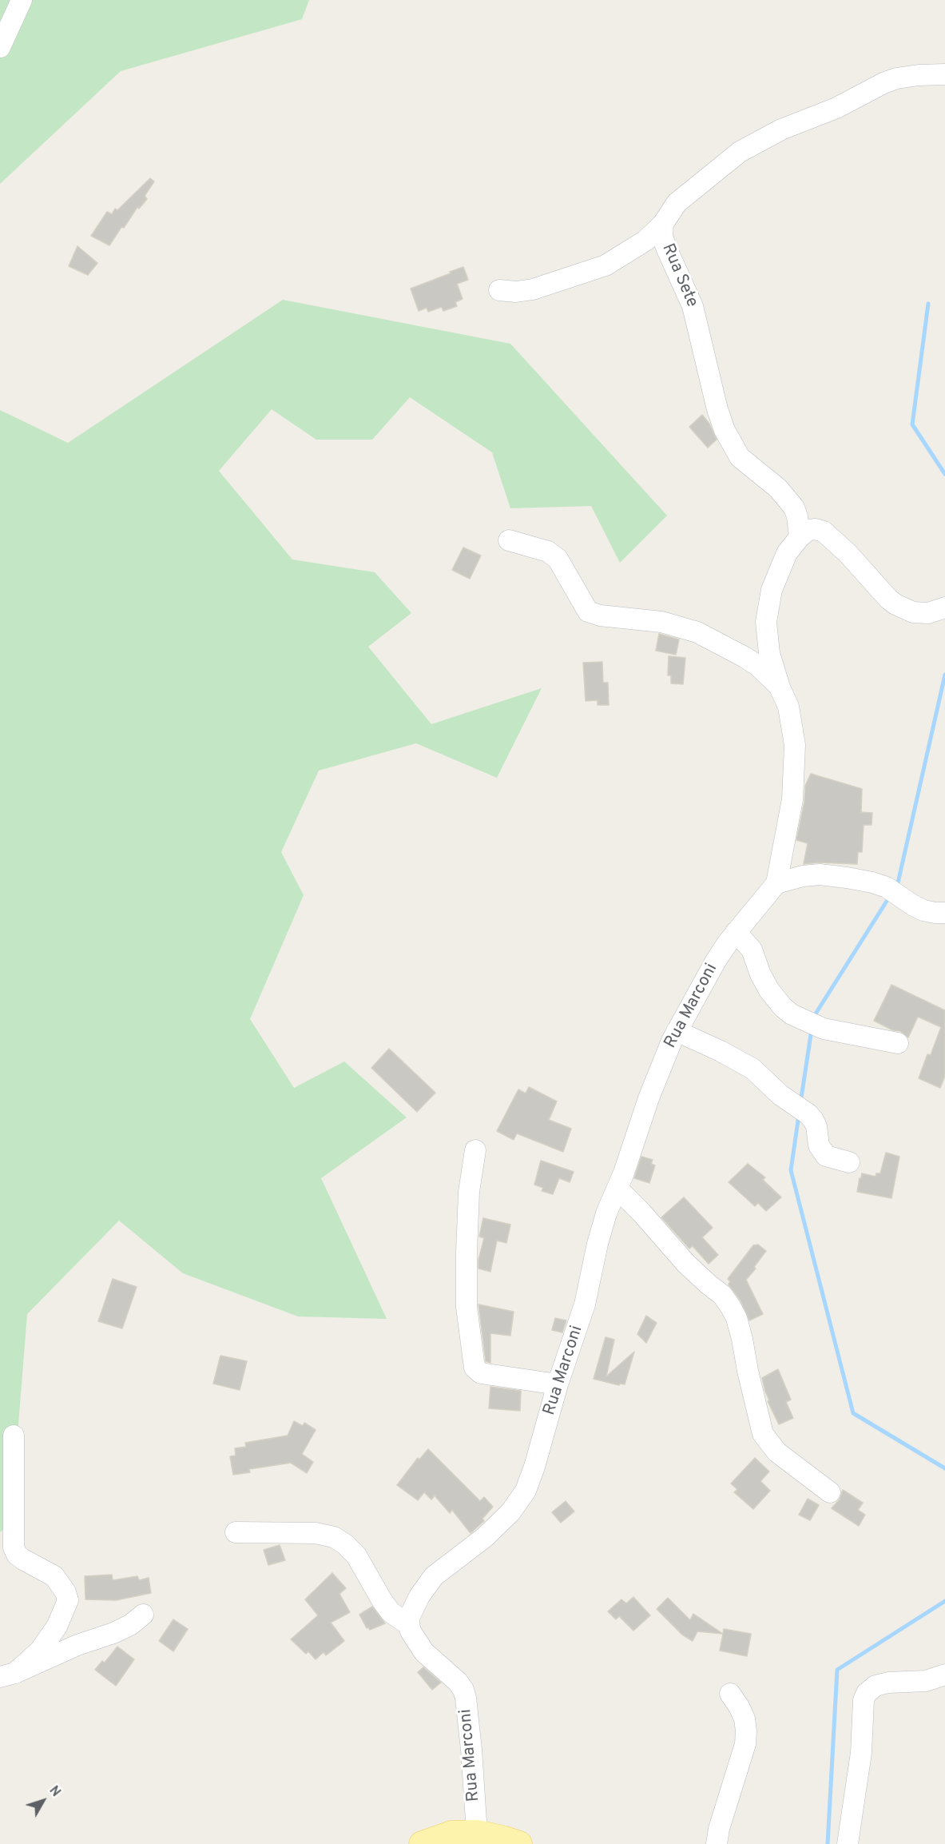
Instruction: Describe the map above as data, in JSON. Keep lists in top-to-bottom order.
{
  "streets": {
    "street": ["Rua Sete", "Rua Marconi"]
  },
  "crossings": [
    ["Rua Sete", "Rua Marconi"]
  ],
  "north": "top right"
}
